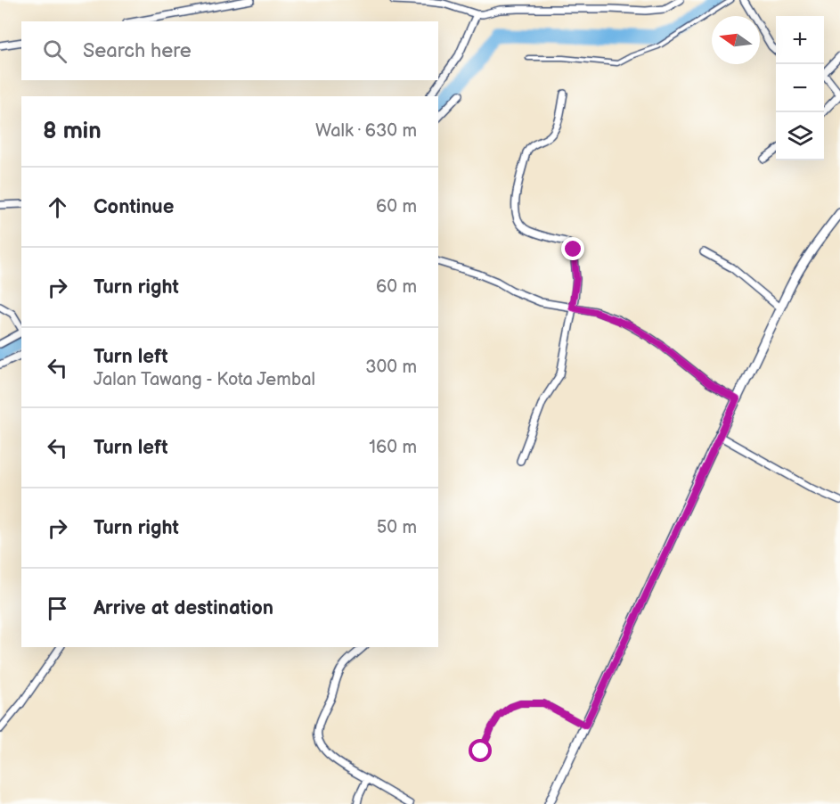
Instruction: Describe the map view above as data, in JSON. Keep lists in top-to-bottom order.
{
  "north": "left",
  "page": {
    "map_buttons": ["+", "−"],
    "search": "Search here",
    "heading": ["8 min", "Walk · 630 m"],
    "list": [
      ["Continue", "60 m"],
      ["Turn right", "60 m"],
      ["Turn left", "Jalan Tawang - Kota Jembal", "300 m"],
      ["Turn left", "160 m"],
      ["Turn right", "50 m"],
      "Arrive at destination"
    ]
  }
}
